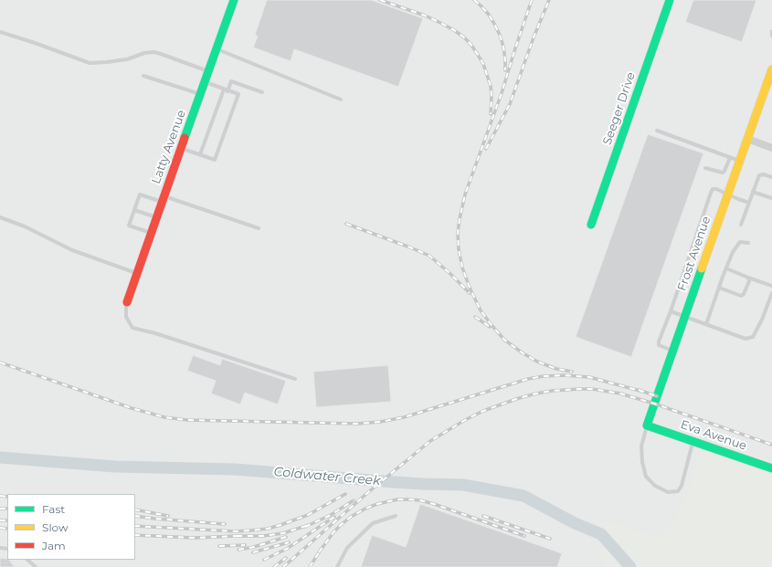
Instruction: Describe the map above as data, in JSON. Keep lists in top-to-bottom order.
{
  "streets": {
    "street": [
      "Seeger Drive",
      "Latty Avenue",
      "Frost Avenue",
      "Eva Avenue"
    ]
  },
  "crossings": [
    ["Frost Avenue", "Eva Avenue"]
  ],
  "water": ["Coldwater Creek"],
  "legend": ["Fast", "Slow", "Jam"]
}
